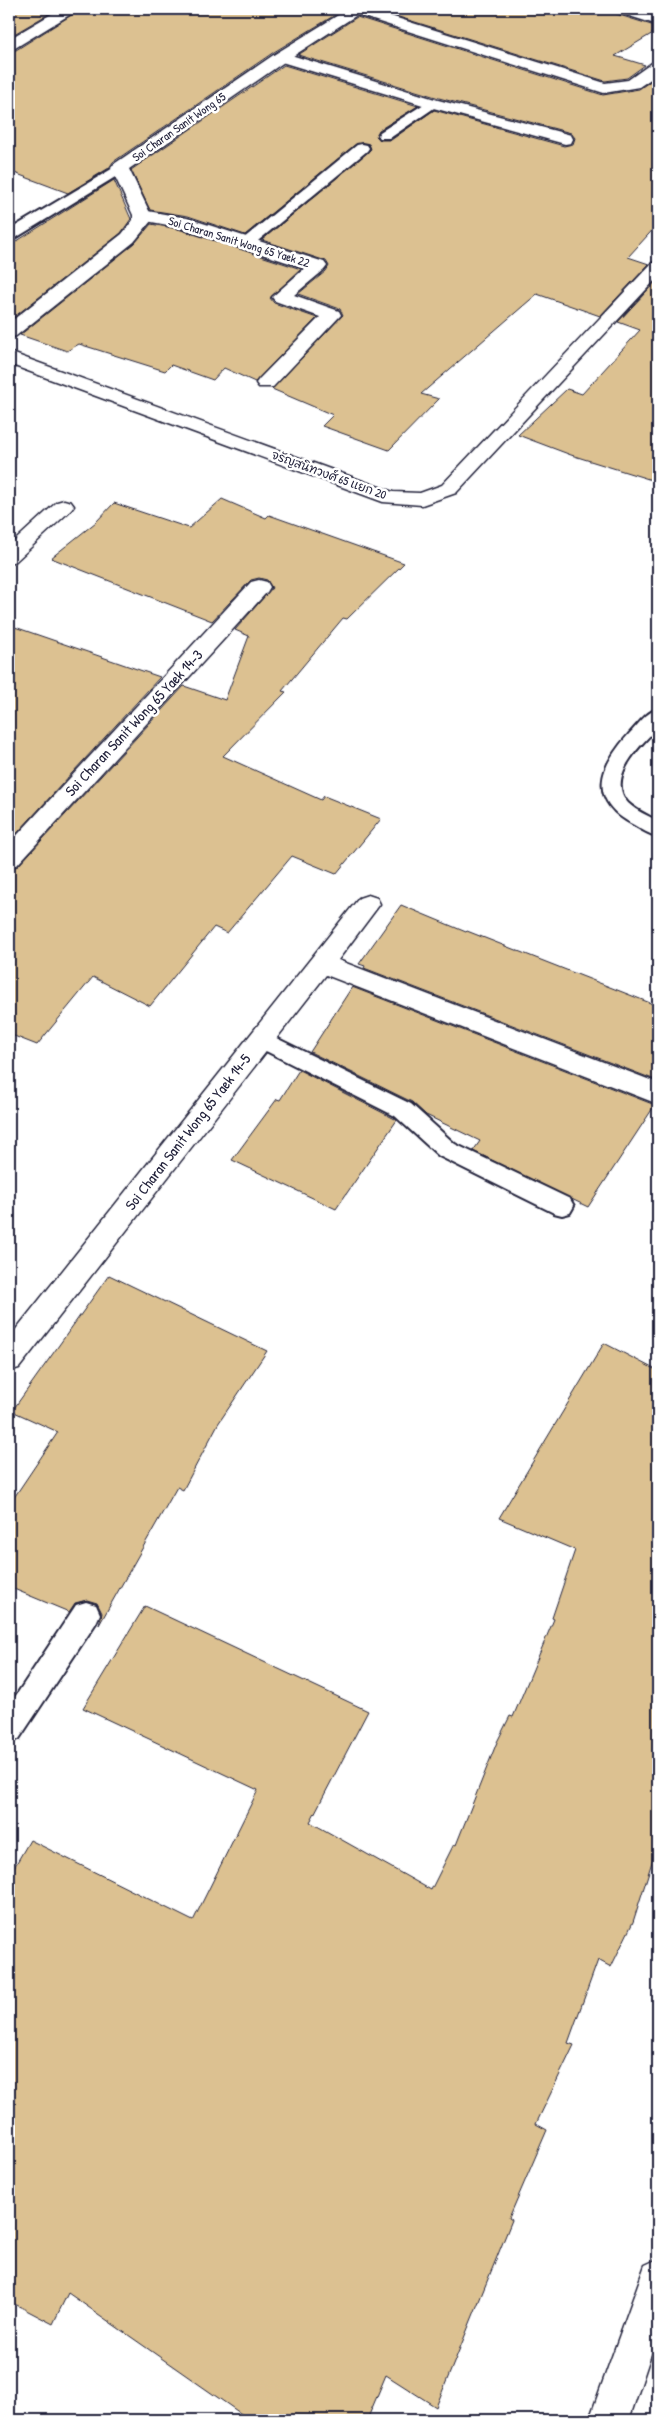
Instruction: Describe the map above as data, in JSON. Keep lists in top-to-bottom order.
{
  "streets": {
    "street": [
      "Soi Charan Sanit Wong 65",
      "Soi Charan Sanit Wong 65 Yaek 22",
      "จรัญสนิทวงศ์ 65 แยก 20",
      "Soi Charan Sanit Wong 65 Yaek 14-3",
      "Soi Charan Sanit Wong 65 Yaek 14-5"
    ]
  },
  "crossings": [
    ["Soi Charan Sanit Wong 65", "Soi Charan Sanit Wong 65 Yaek 22"]
  ]
}
